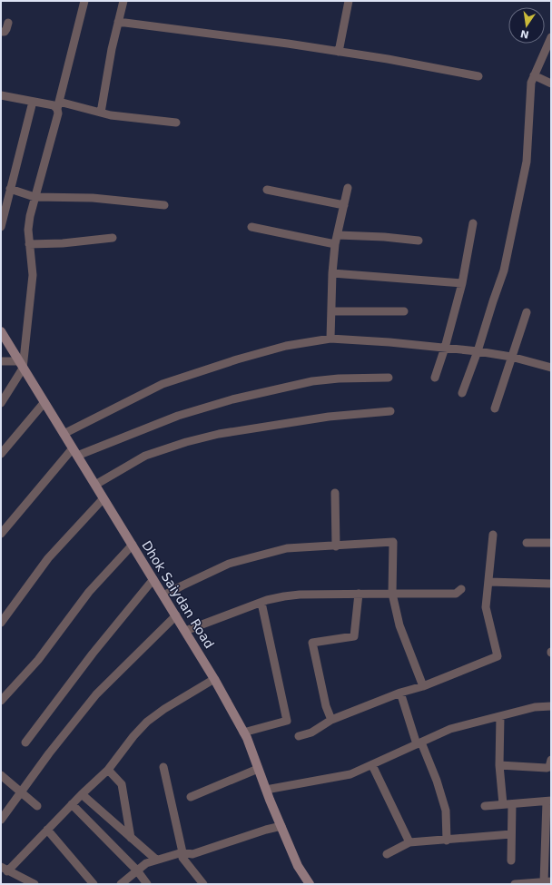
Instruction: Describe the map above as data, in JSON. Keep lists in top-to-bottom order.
{
  "streets": {
    "main road": ["Dhok Saiydan Road"]
  },
  "north": "bottom"
}
